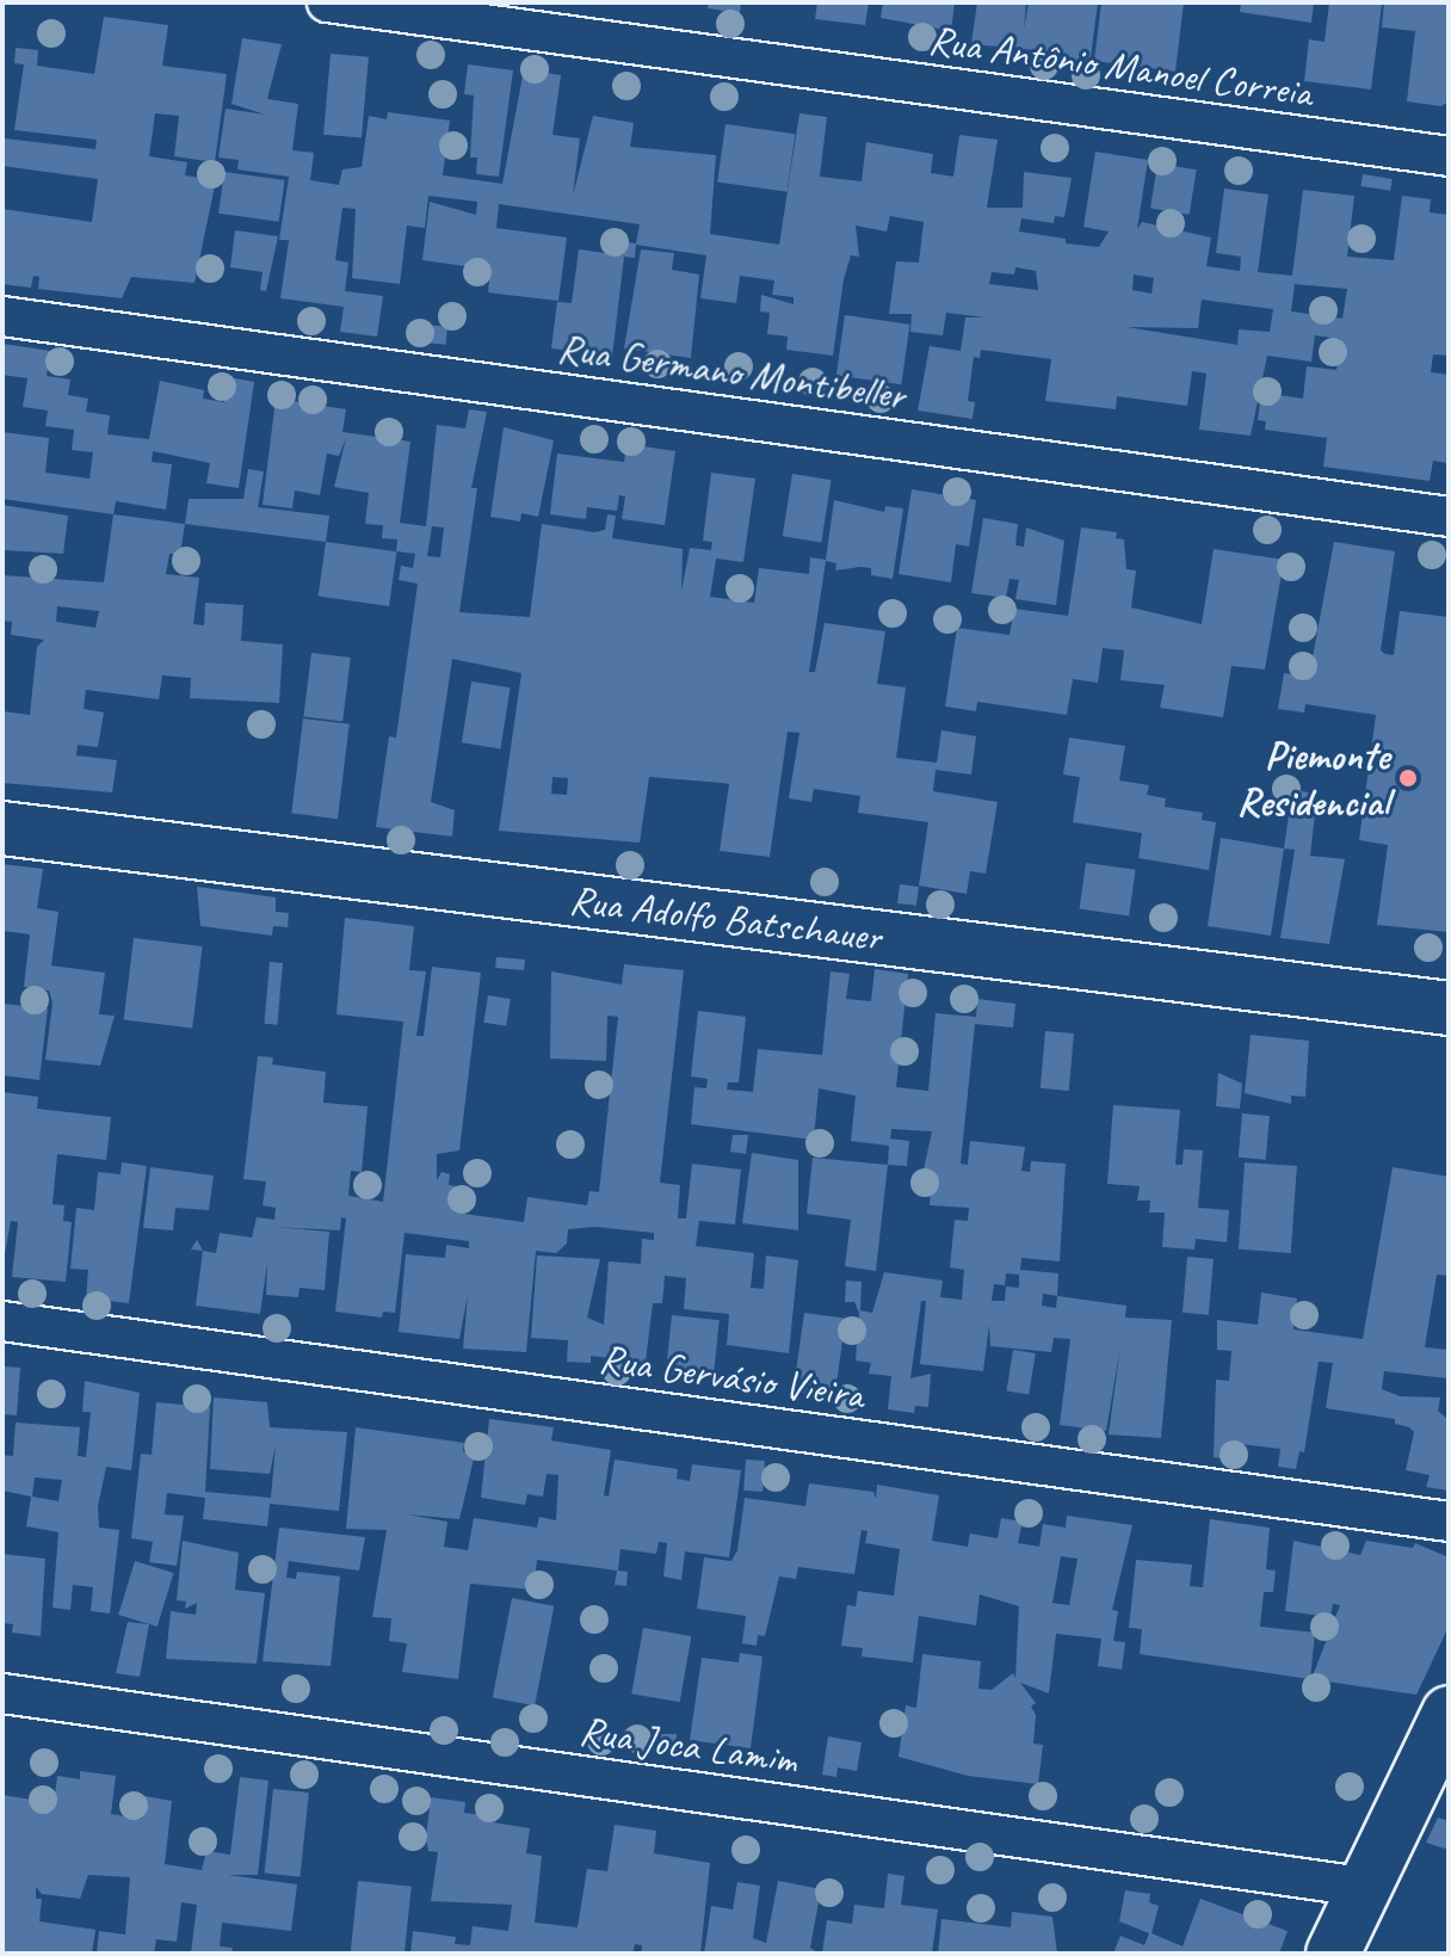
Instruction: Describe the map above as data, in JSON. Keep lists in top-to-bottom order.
{
  "streets": {
    "street": [
      "Rua Antônio Manoel Correia",
      "Rua Germano Montibeller",
      "Rua Adolfo Batschauer",
      "Rua Gervásio Vieira",
      "Rua Joca Lamim"
    ]
  },
  "places": ["Piemonte Residencial"]
}
